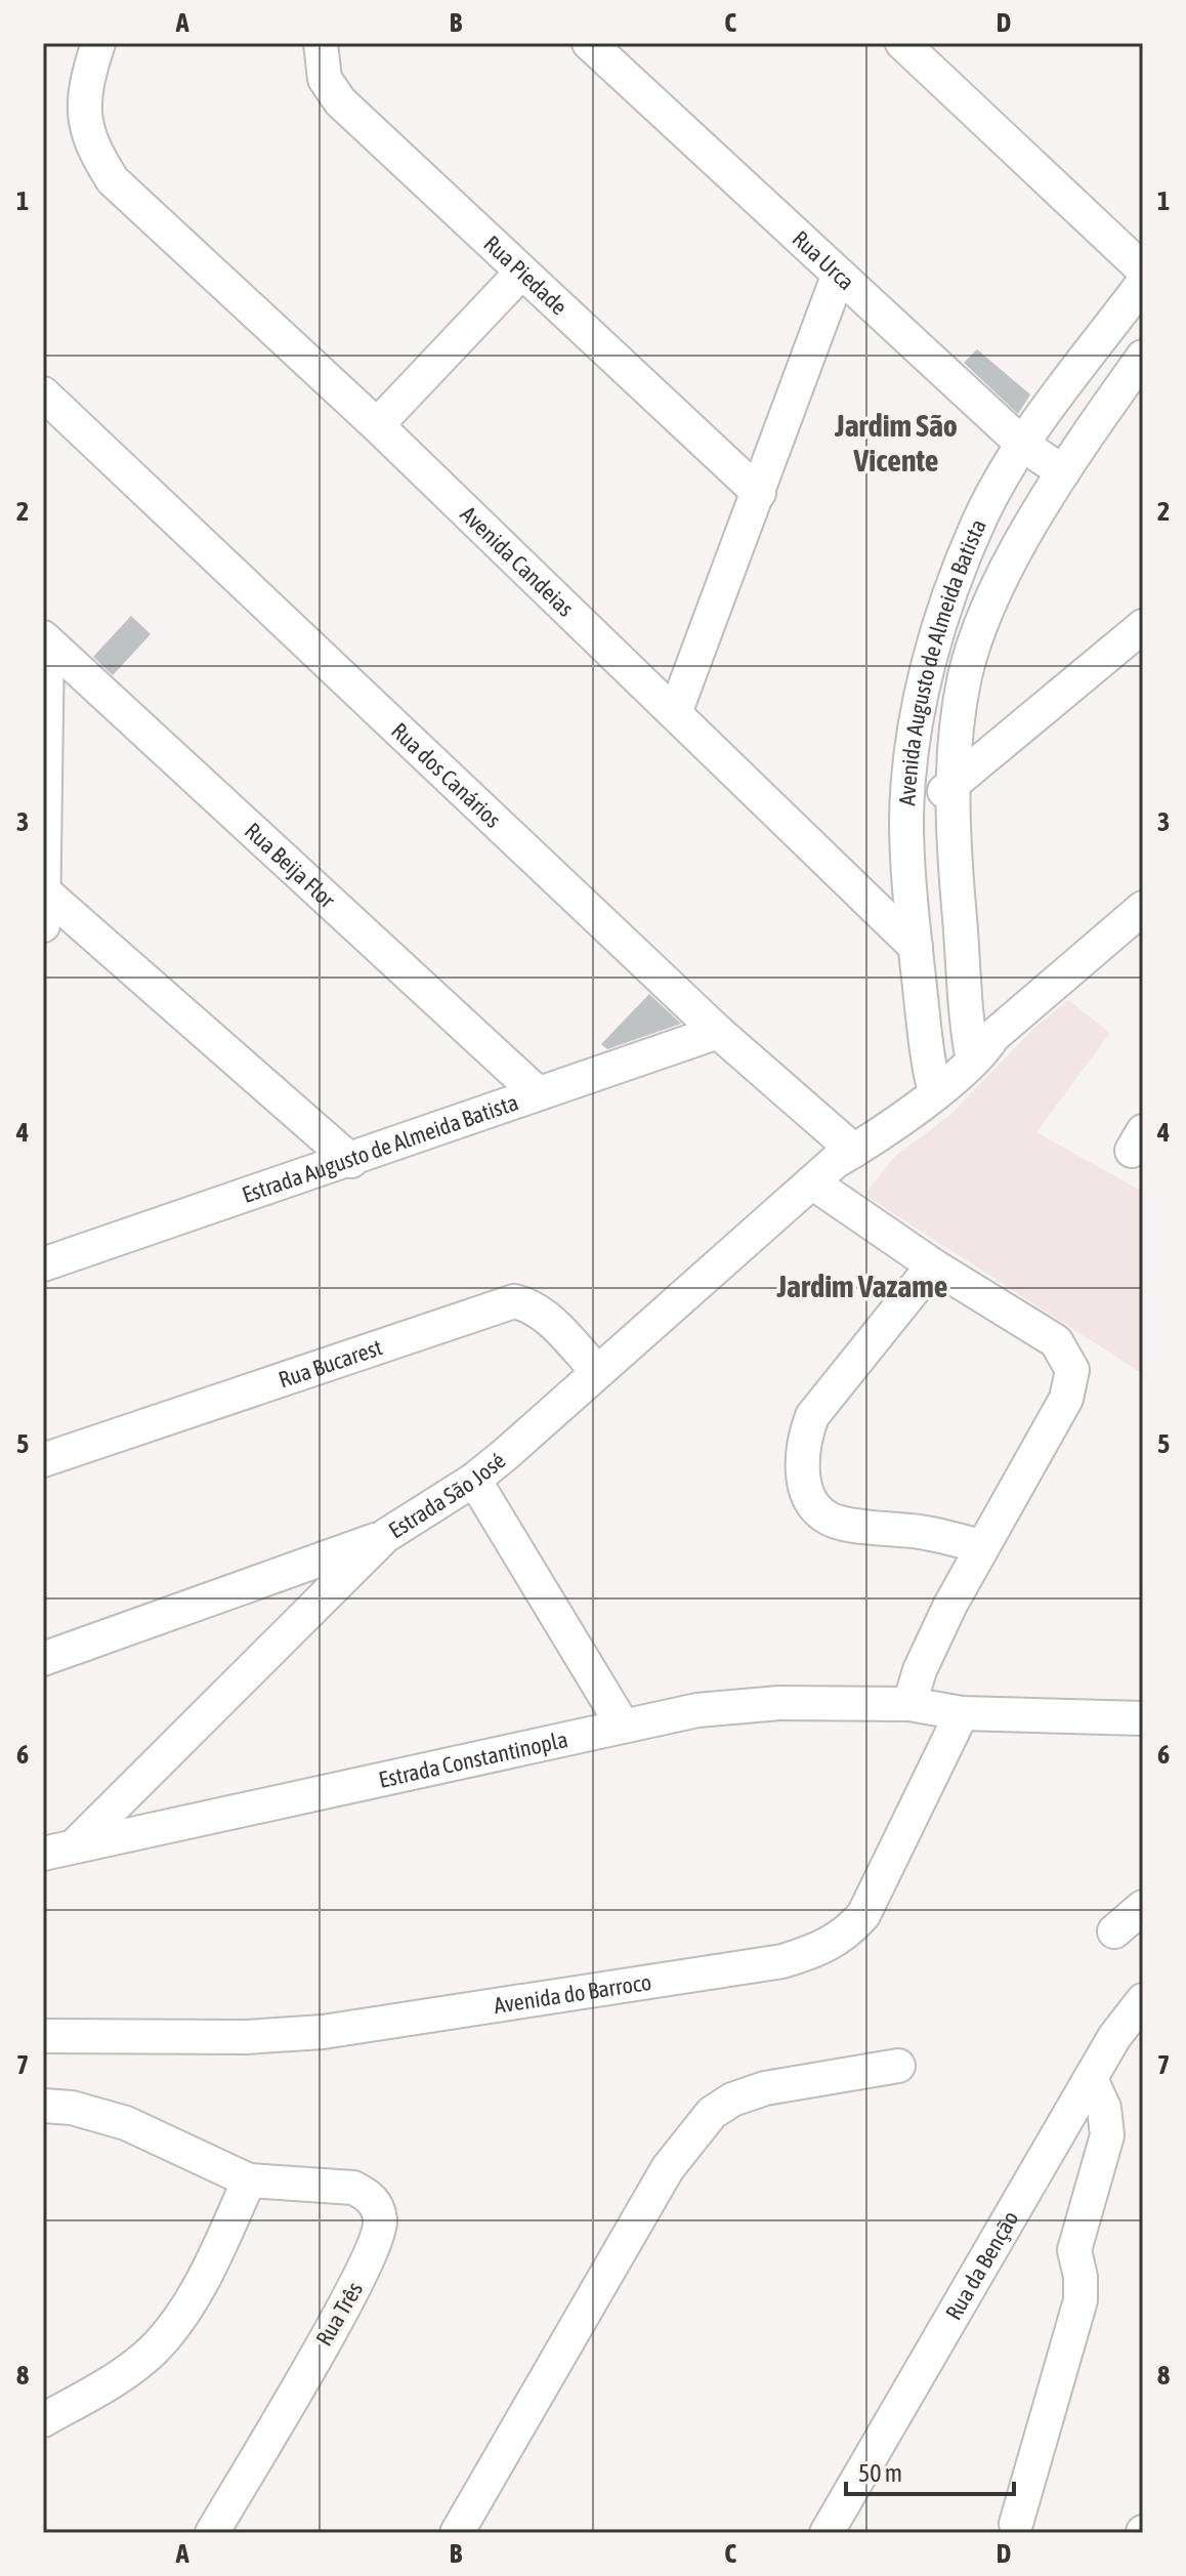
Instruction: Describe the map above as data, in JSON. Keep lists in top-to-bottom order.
{
  "streets": {
    "street": [
      "Rua Urca",
      "Rua Piedade",
      "Avenida Candeias",
      "Avenida Augusto de Almeida Batista",
      "Rua dos Canários",
      "Rua Beija Flor",
      "Estrada Augusto de Almeida Batista",
      "Rua Bucarest",
      "Estrada São José",
      "Estrada Constantinopla",
      "Avenida do Barroco",
      "Rua da Benção",
      "Rua Três"
    ]
  },
  "crossings": [
    ["Rua Urca", "Avenida Augusto de Almeida Batista"],
    ["Avenida Candeias", "Avenida Augusto de Almeida Batista"],
    ["Avenida Augusto de Almeida Batista", "Estrada São José"],
    ["Rua dos Canários", "Estrada Augusto de Almeida Batista"],
    ["Rua dos Canários", "Estrada São José"],
    ["Rua Beija Flor", "Estrada Augusto de Almeida Batista"],
    ["Rua Bucarest", "Estrada São José"],
    ["Estrada São José", "Estrada Constantinopla"],
    ["Estrada Constantinopla", "Avenida do Barroco"]
  ],
  "districts": ["Jardim São Vicente", "Jardim Vazame"],
  "scale_bar": "50 m",
  "grid": {
    "columns": [
      "A",
      "B",
      "C",
      "D"
    ],
    "rows": [
      "1",
      "2",
      "3",
      "4",
      "5",
      "6",
      "7",
      "8"
    ]
  }
}
